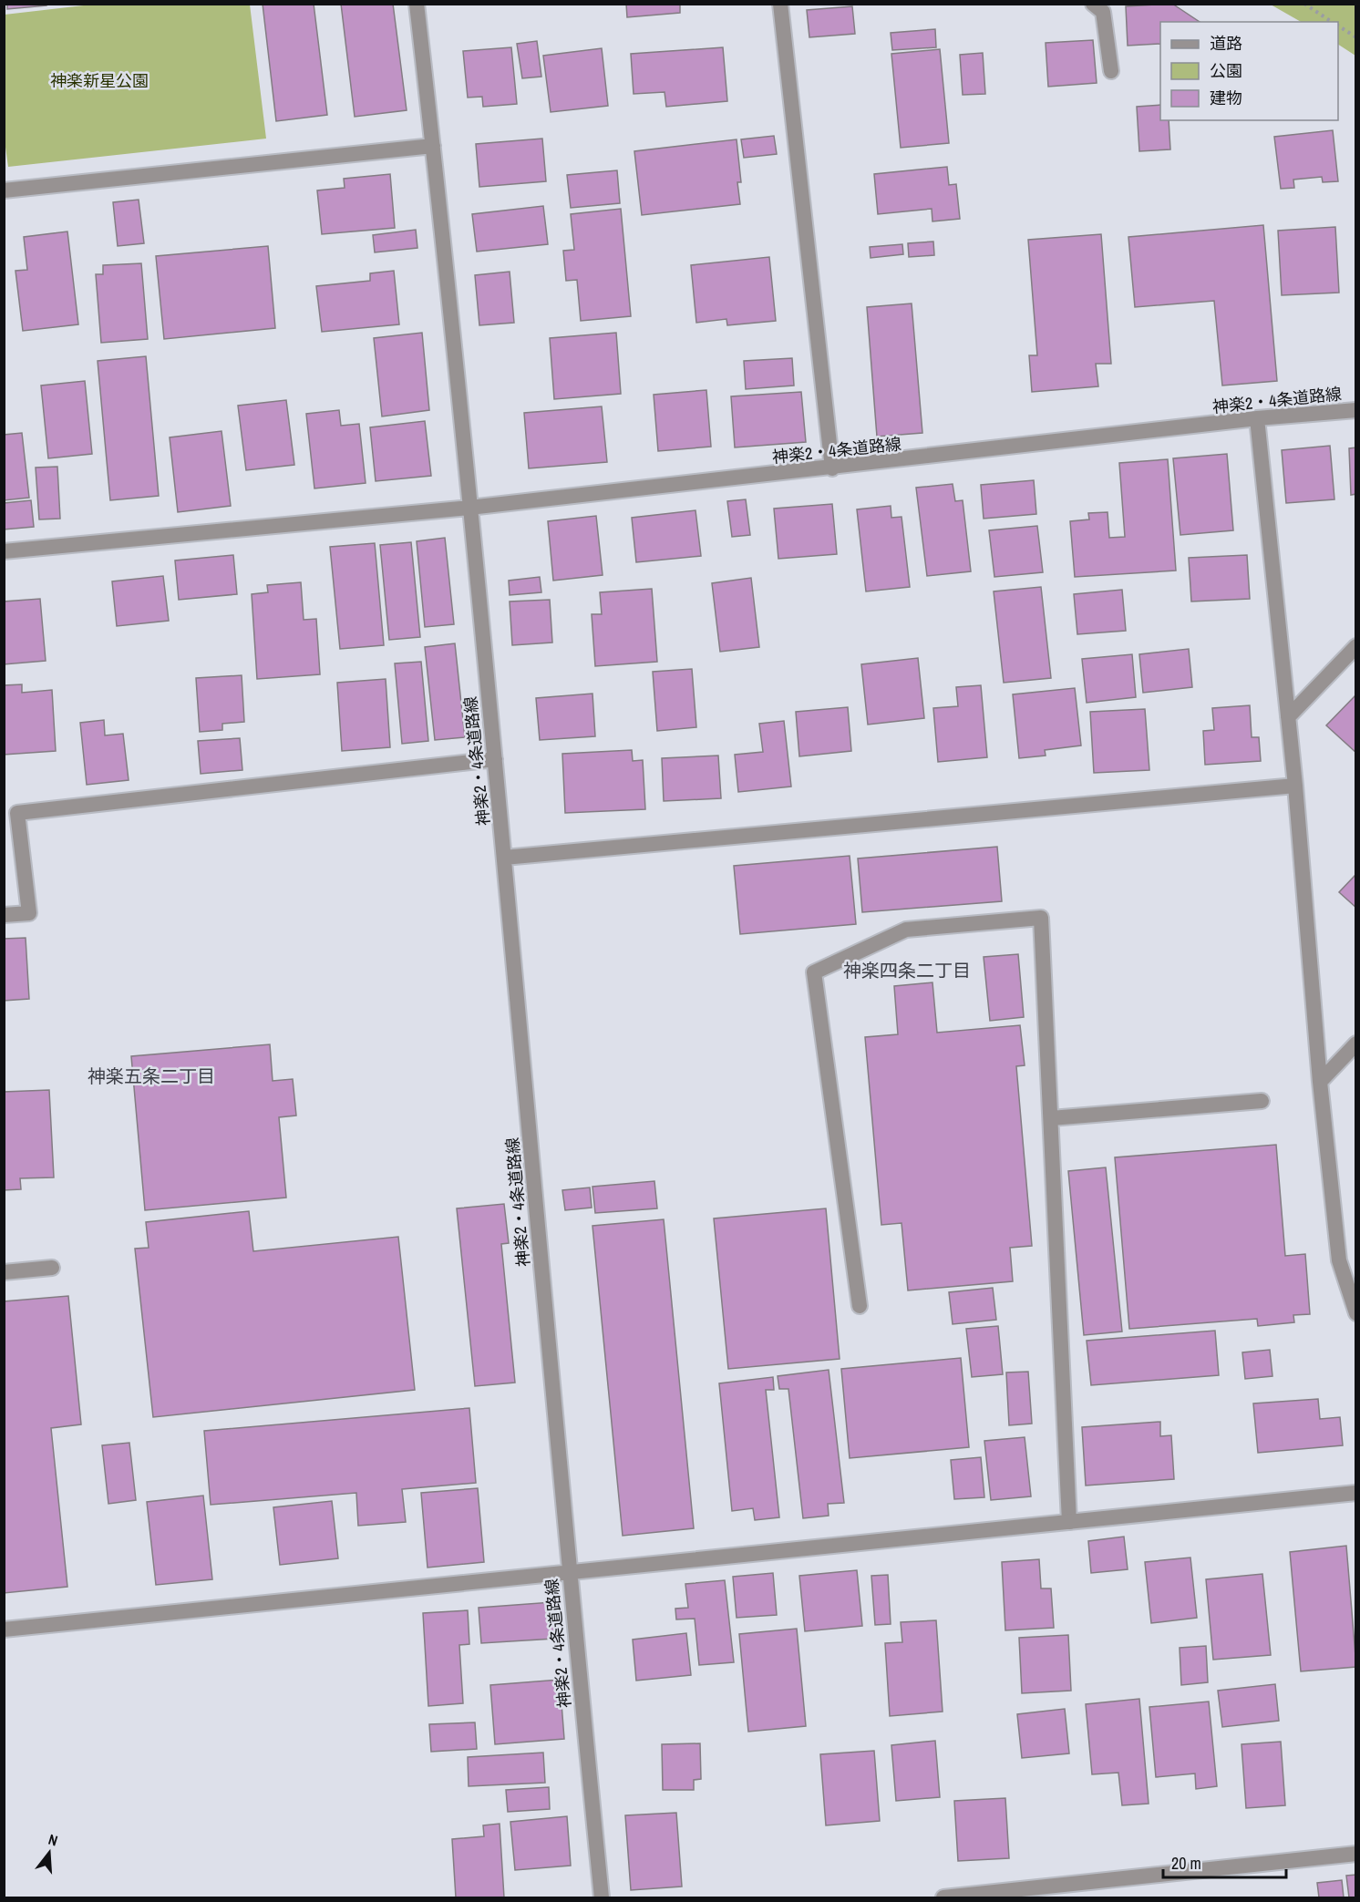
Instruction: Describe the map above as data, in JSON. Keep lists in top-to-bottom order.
{
  "streets": {
    "street": ["神楽2・4条道路線"]
  },
  "districts": ["神楽四条二丁目", "神楽五条二丁目"],
  "parks": ["神楽新星公園"],
  "legend": ["道路", "公園", "建物"],
  "scale_bar": "20 m",
  "north": "top"
}
